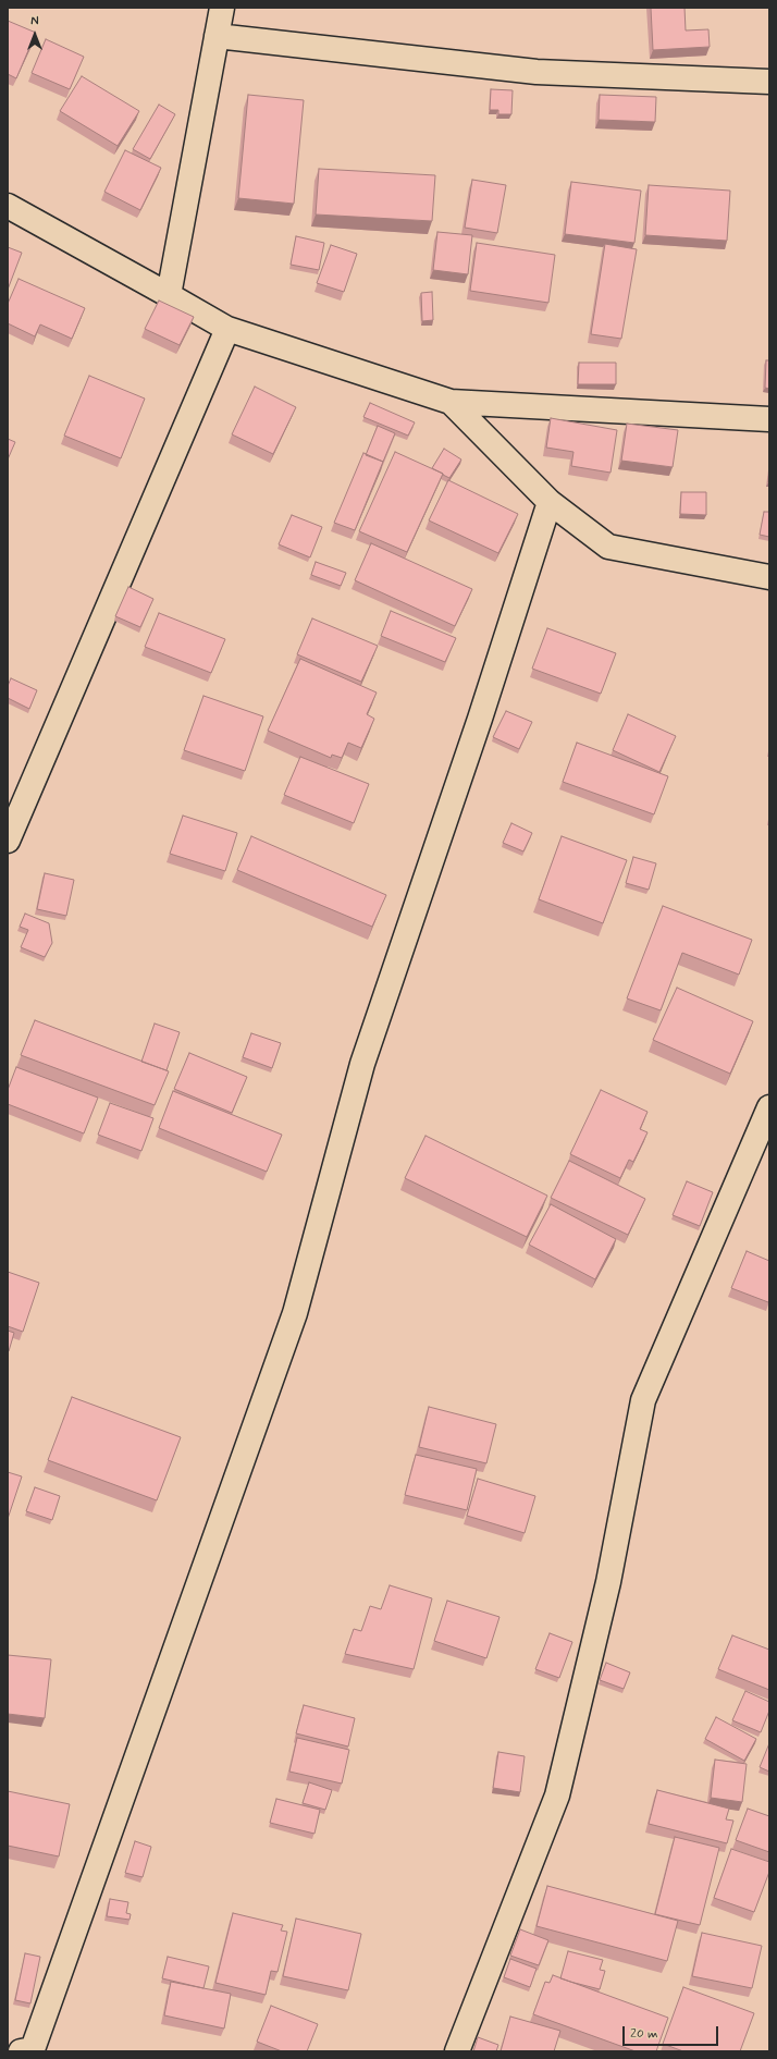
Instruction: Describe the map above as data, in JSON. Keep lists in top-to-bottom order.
{
  "scale_bar": "20 m",
  "north": "top"
}
